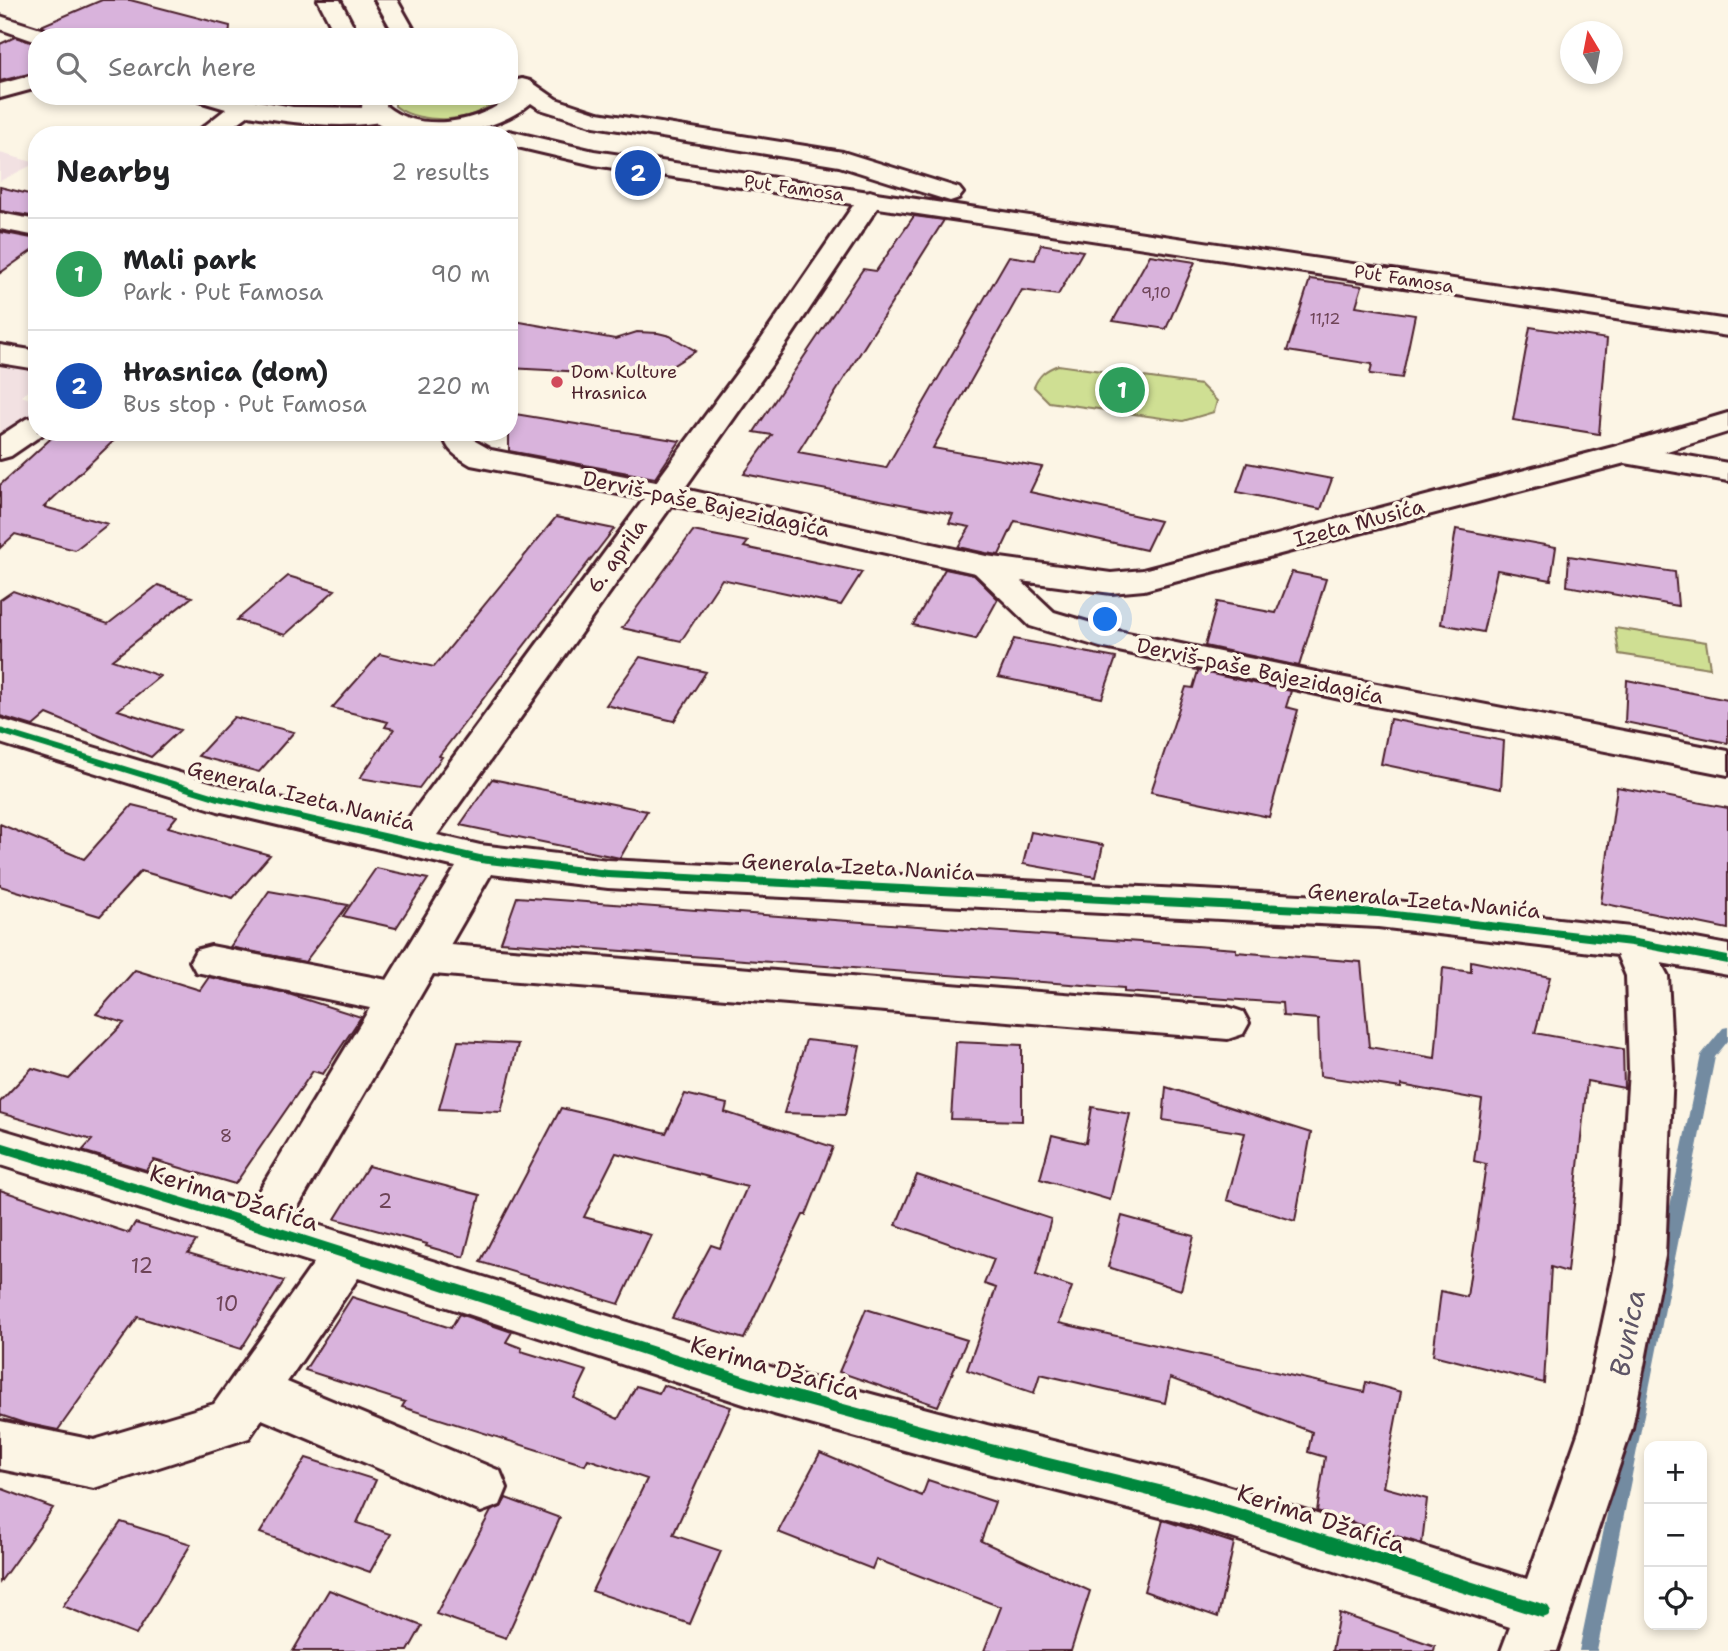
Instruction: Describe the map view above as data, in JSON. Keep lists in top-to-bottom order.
{
  "streets": {
    "street": [
      "Put Famosa",
      "Derviš-paše Bajezidagića",
      "Izeta Musića",
      "6. aprila",
      "Generala Izeta Nanića",
      "Kerima Džafića"
    ]
  },
  "crossings": [
    ["Put Famosa", "6. aprila"],
    ["Derviš-paše Bajezidagića", "Izeta Musića"],
    ["Derviš-paše Bajezidagića", "6. aprila"],
    ["6. aprila", "Generala Izeta Nanića"],
    ["Generala Izeta Nanića", "Kerima Džafića"]
  ],
  "water": ["Bunica"],
  "places": ["Dom Kulture Hrasnica"],
  "house_numbers": [
    "9,10",
    "11,12",
    "8",
    "2",
    "12",
    "10"
  ],
  "north": "top",
  "page": {
    "search": "Search here",
    "heading": ["Nearby", "2 results"],
    "pins": ["2", "1"],
    "list": [
      {
        "mark": "1",
        "name": "Mali park",
        "note": "Park · Put Famosa",
        "value": "90 m"
      },
      {
        "mark": "2",
        "name": "Hrasnica (dom)",
        "note": "Bus stop · Put Famosa",
        "value": "220 m"
      }
    ],
    "map_buttons": ["+", "−"]
  }
}
